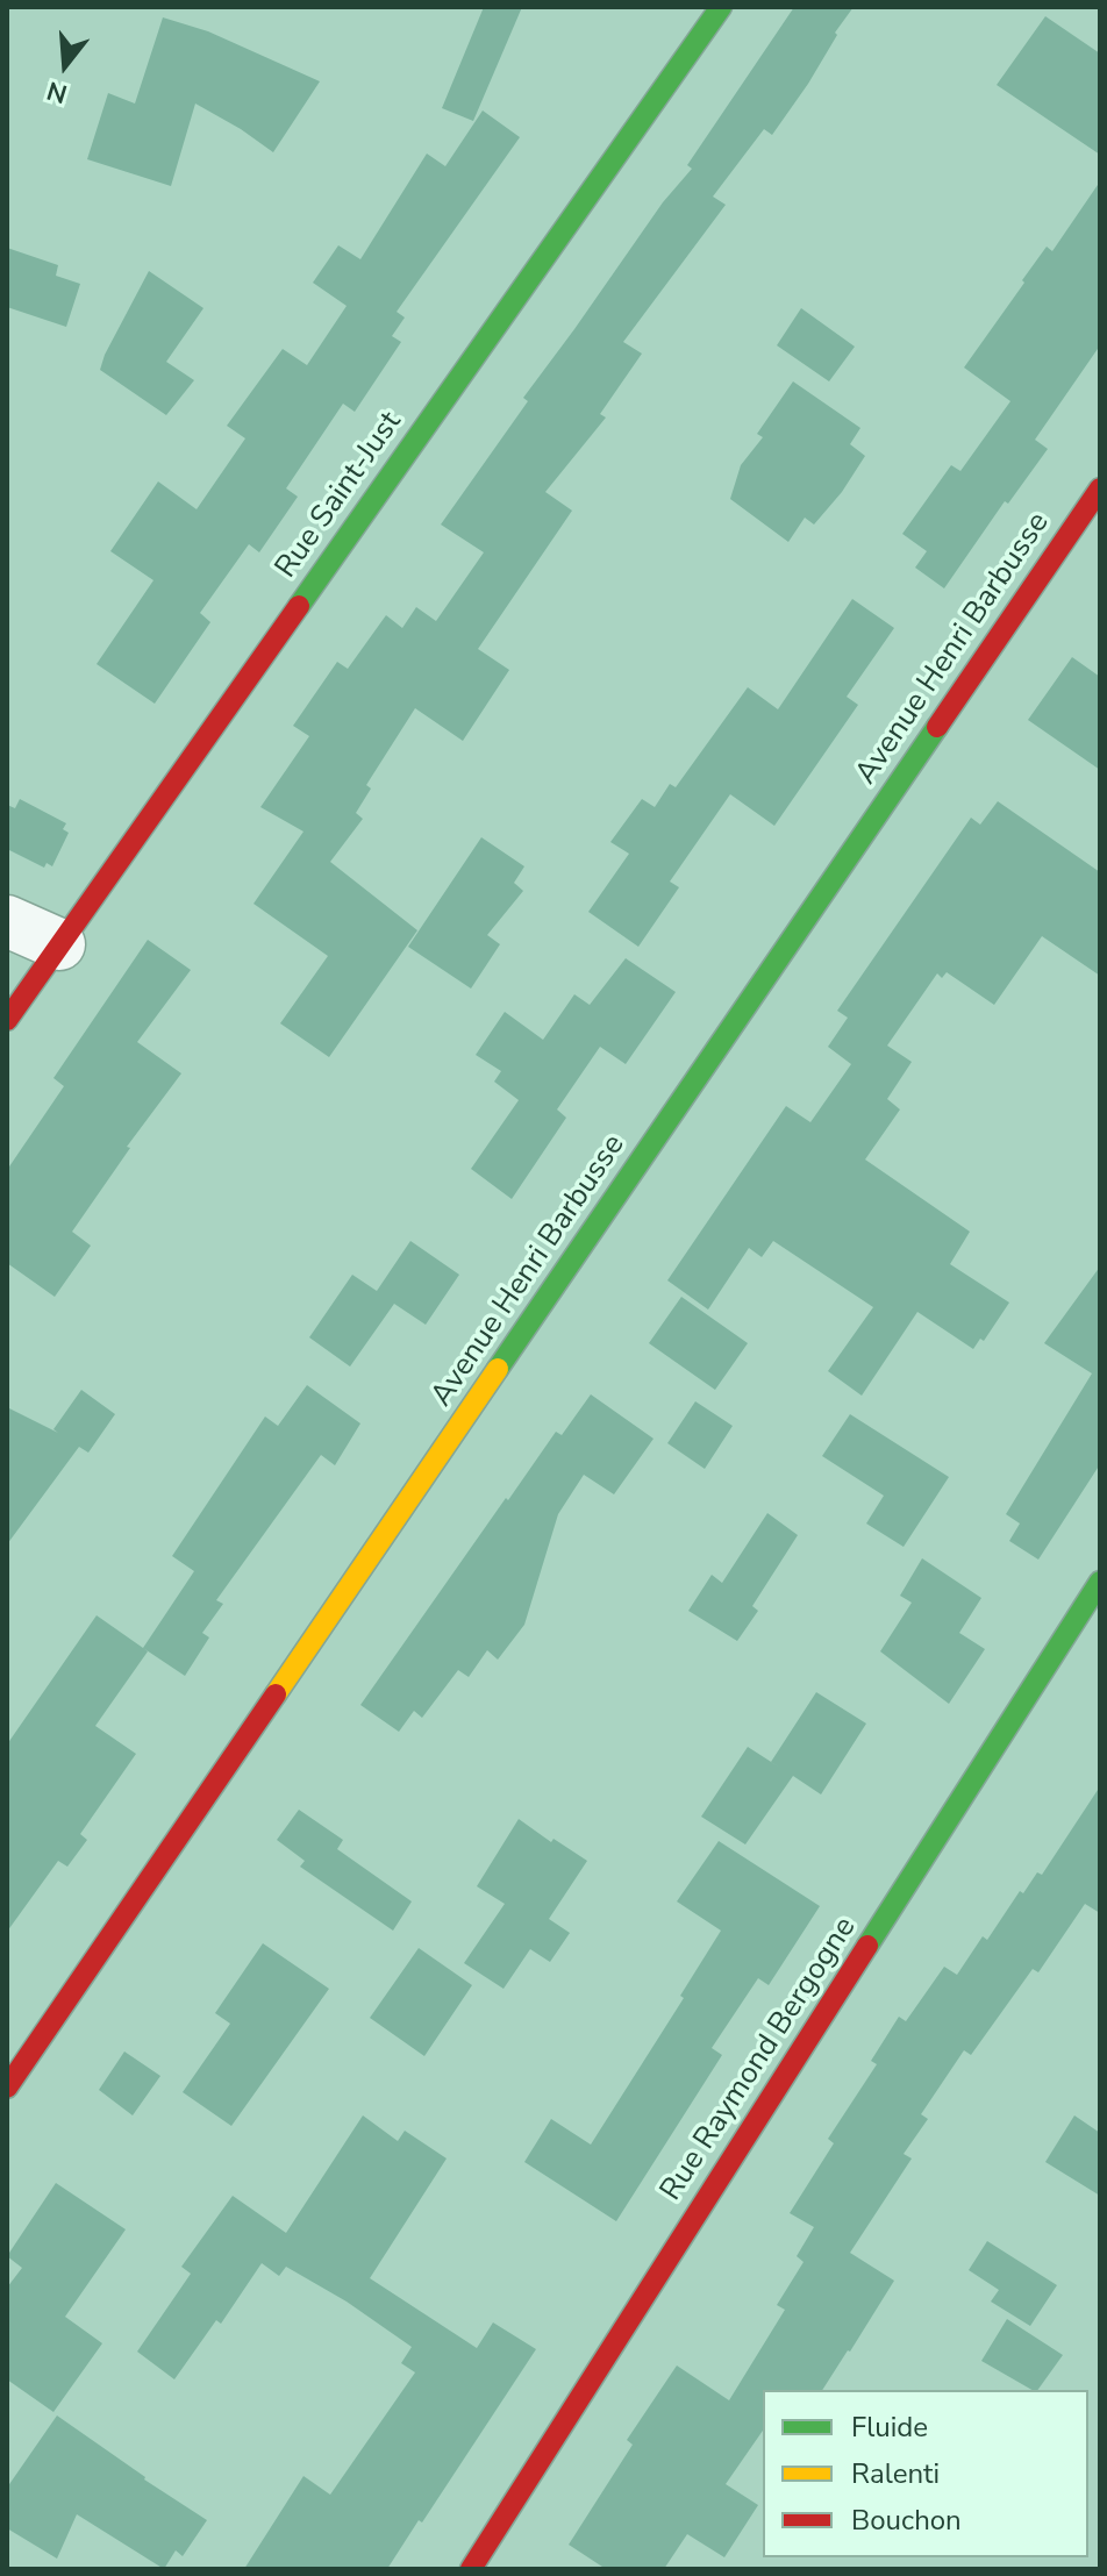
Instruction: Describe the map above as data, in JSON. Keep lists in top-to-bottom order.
{
  "streets": {
    "street": ["Rue Saint-Just", "Avenue Henri Barbusse", "Rue Raymond Bergogne"]
  },
  "legend": ["Fluide", "Ralenti", "Bouchon"],
  "north": "bottom"
}
